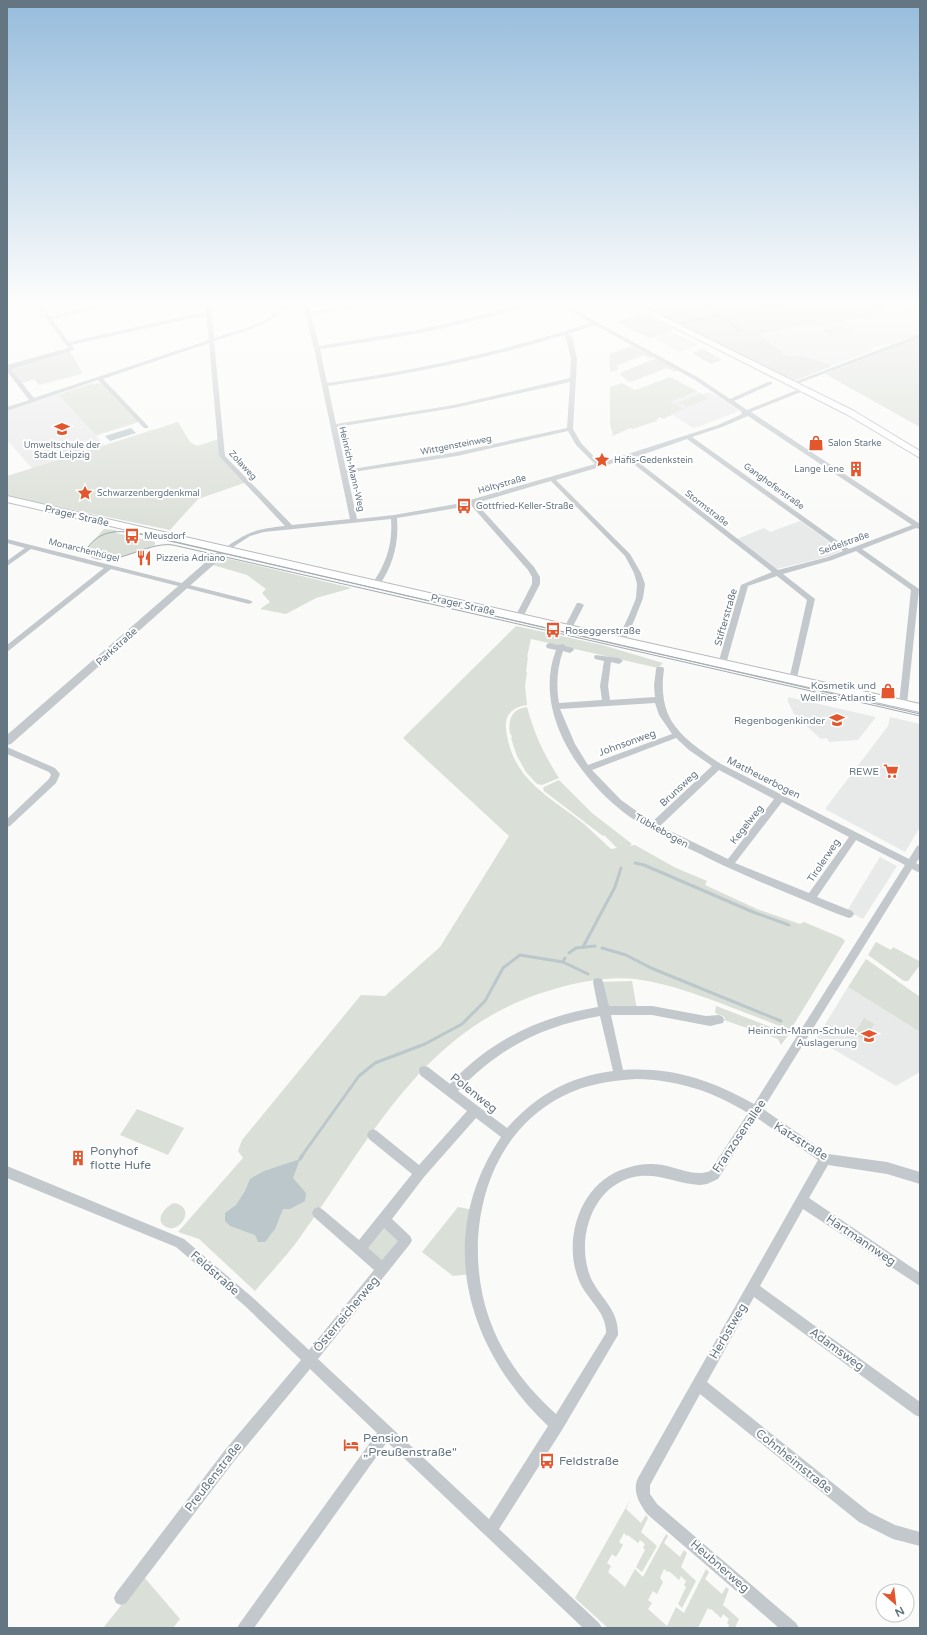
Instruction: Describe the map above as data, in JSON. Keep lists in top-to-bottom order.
{
  "streets": {
    "main road": ["Prager Straße"],
    "street": [
      "Wittgensteinweg",
      "Zolaweg",
      "Heinrich-Mann-Weg",
      "Höltystraße",
      "Ganghoferstraße",
      "Stormstraße",
      "Seidelstraße",
      "Monarchenhügel",
      "Stifterstraße",
      "Parkstraße",
      "Johnsonweg",
      "Mattheuerbogen",
      "Brunsweg",
      "Kegelweg",
      "Tübkebogen",
      "Tirolerweg",
      "Polenweg",
      "Franzosenallee",
      "Katzstraße",
      "Hartmannweg",
      "Feldstraße",
      "Österreicherweg",
      "Herbstweg",
      "Adamsweg",
      "Cohnheimstraße",
      "Preußenstraße",
      "Heubnerweg"
    ]
  },
  "crossings": [
    ["Wittgensteinweg", "Heinrich-Mann-Weg"],
    ["Zolaweg", "Höltystraße"],
    ["Heinrich-Mann-Weg", "Höltystraße"],
    ["Höltystraße", "Ganghoferstraße"],
    ["Höltystraße", "Stormstraße"],
    ["Höltystraße", "Prager Straße"],
    ["Höltystraße", "Parkstraße"],
    ["Ganghoferstraße", "Seidelstraße"],
    ["Stormstraße", "Prager Straße"],
    ["Stormstraße", "Seidelstraße"],
    ["Stormstraße", "Stifterstraße"],
    ["Prager Straße", "Stifterstraße"],
    ["Prager Straße", "Parkstraße"],
    ["Seidelstraße", "Stifterstraße"],
    ["Monarchenhügel", "Parkstraße"],
    ["Johnsonweg", "Mattheuerbogen"],
    ["Johnsonweg", "Tübkebogen"],
    ["Mattheuerbogen", "Brunsweg"],
    ["Mattheuerbogen", "Kegelweg"],
    ["Mattheuerbogen", "Tirolerweg"],
    ["Mattheuerbogen", "Franzosenallee"],
    ["Brunsweg", "Tübkebogen"],
    ["Kegelweg", "Tübkebogen"],
    ["Tübkebogen", "Tirolerweg"],
    ["Polenweg", "Katzstraße"],
    ["Franzosenallee", "Katzstraße"],
    ["Franzosenallee", "Feldstraße"],
    ["Katzstraße", "Herbstweg"],
    ["Hartmannweg", "Herbstweg"],
    ["Feldstraße", "Österreicherweg"],
    ["Feldstraße", "Preußenstraße"],
    ["Österreicherweg", "Preußenstraße"],
    ["Herbstweg", "Adamsweg"],
    ["Herbstweg", "Cohnheimstraße"],
    ["Herbstweg", "Heubnerweg"]
  ],
  "places": {
    "school or university": ["Umweltschule der Stadt Leipzig", "Regenbogenkinder", "Heinrich-Mann-Schule, Auslagerung"],
    "shop": ["Salon Starke", "Kosmetik und Wellnes Atlantis"],
    "place": ["Hafis-Gedenkstein", "Schwarzenbergdenkmal"],
    "building": ["Lange Lene", "Ponyhof flotte Hufe"],
    "bus stop": [
      "Gottfried-Keller-Straße",
      "Meusdorf",
      "Roseggerstraße",
      "Feldstraße"
    ],
    "restaurant": ["Pizzeria Adriano"],
    "supermarket": ["REWE"],
    "hotel": ["Pension „Preußenstraße\""]
  },
  "north": "bottom right"
}
